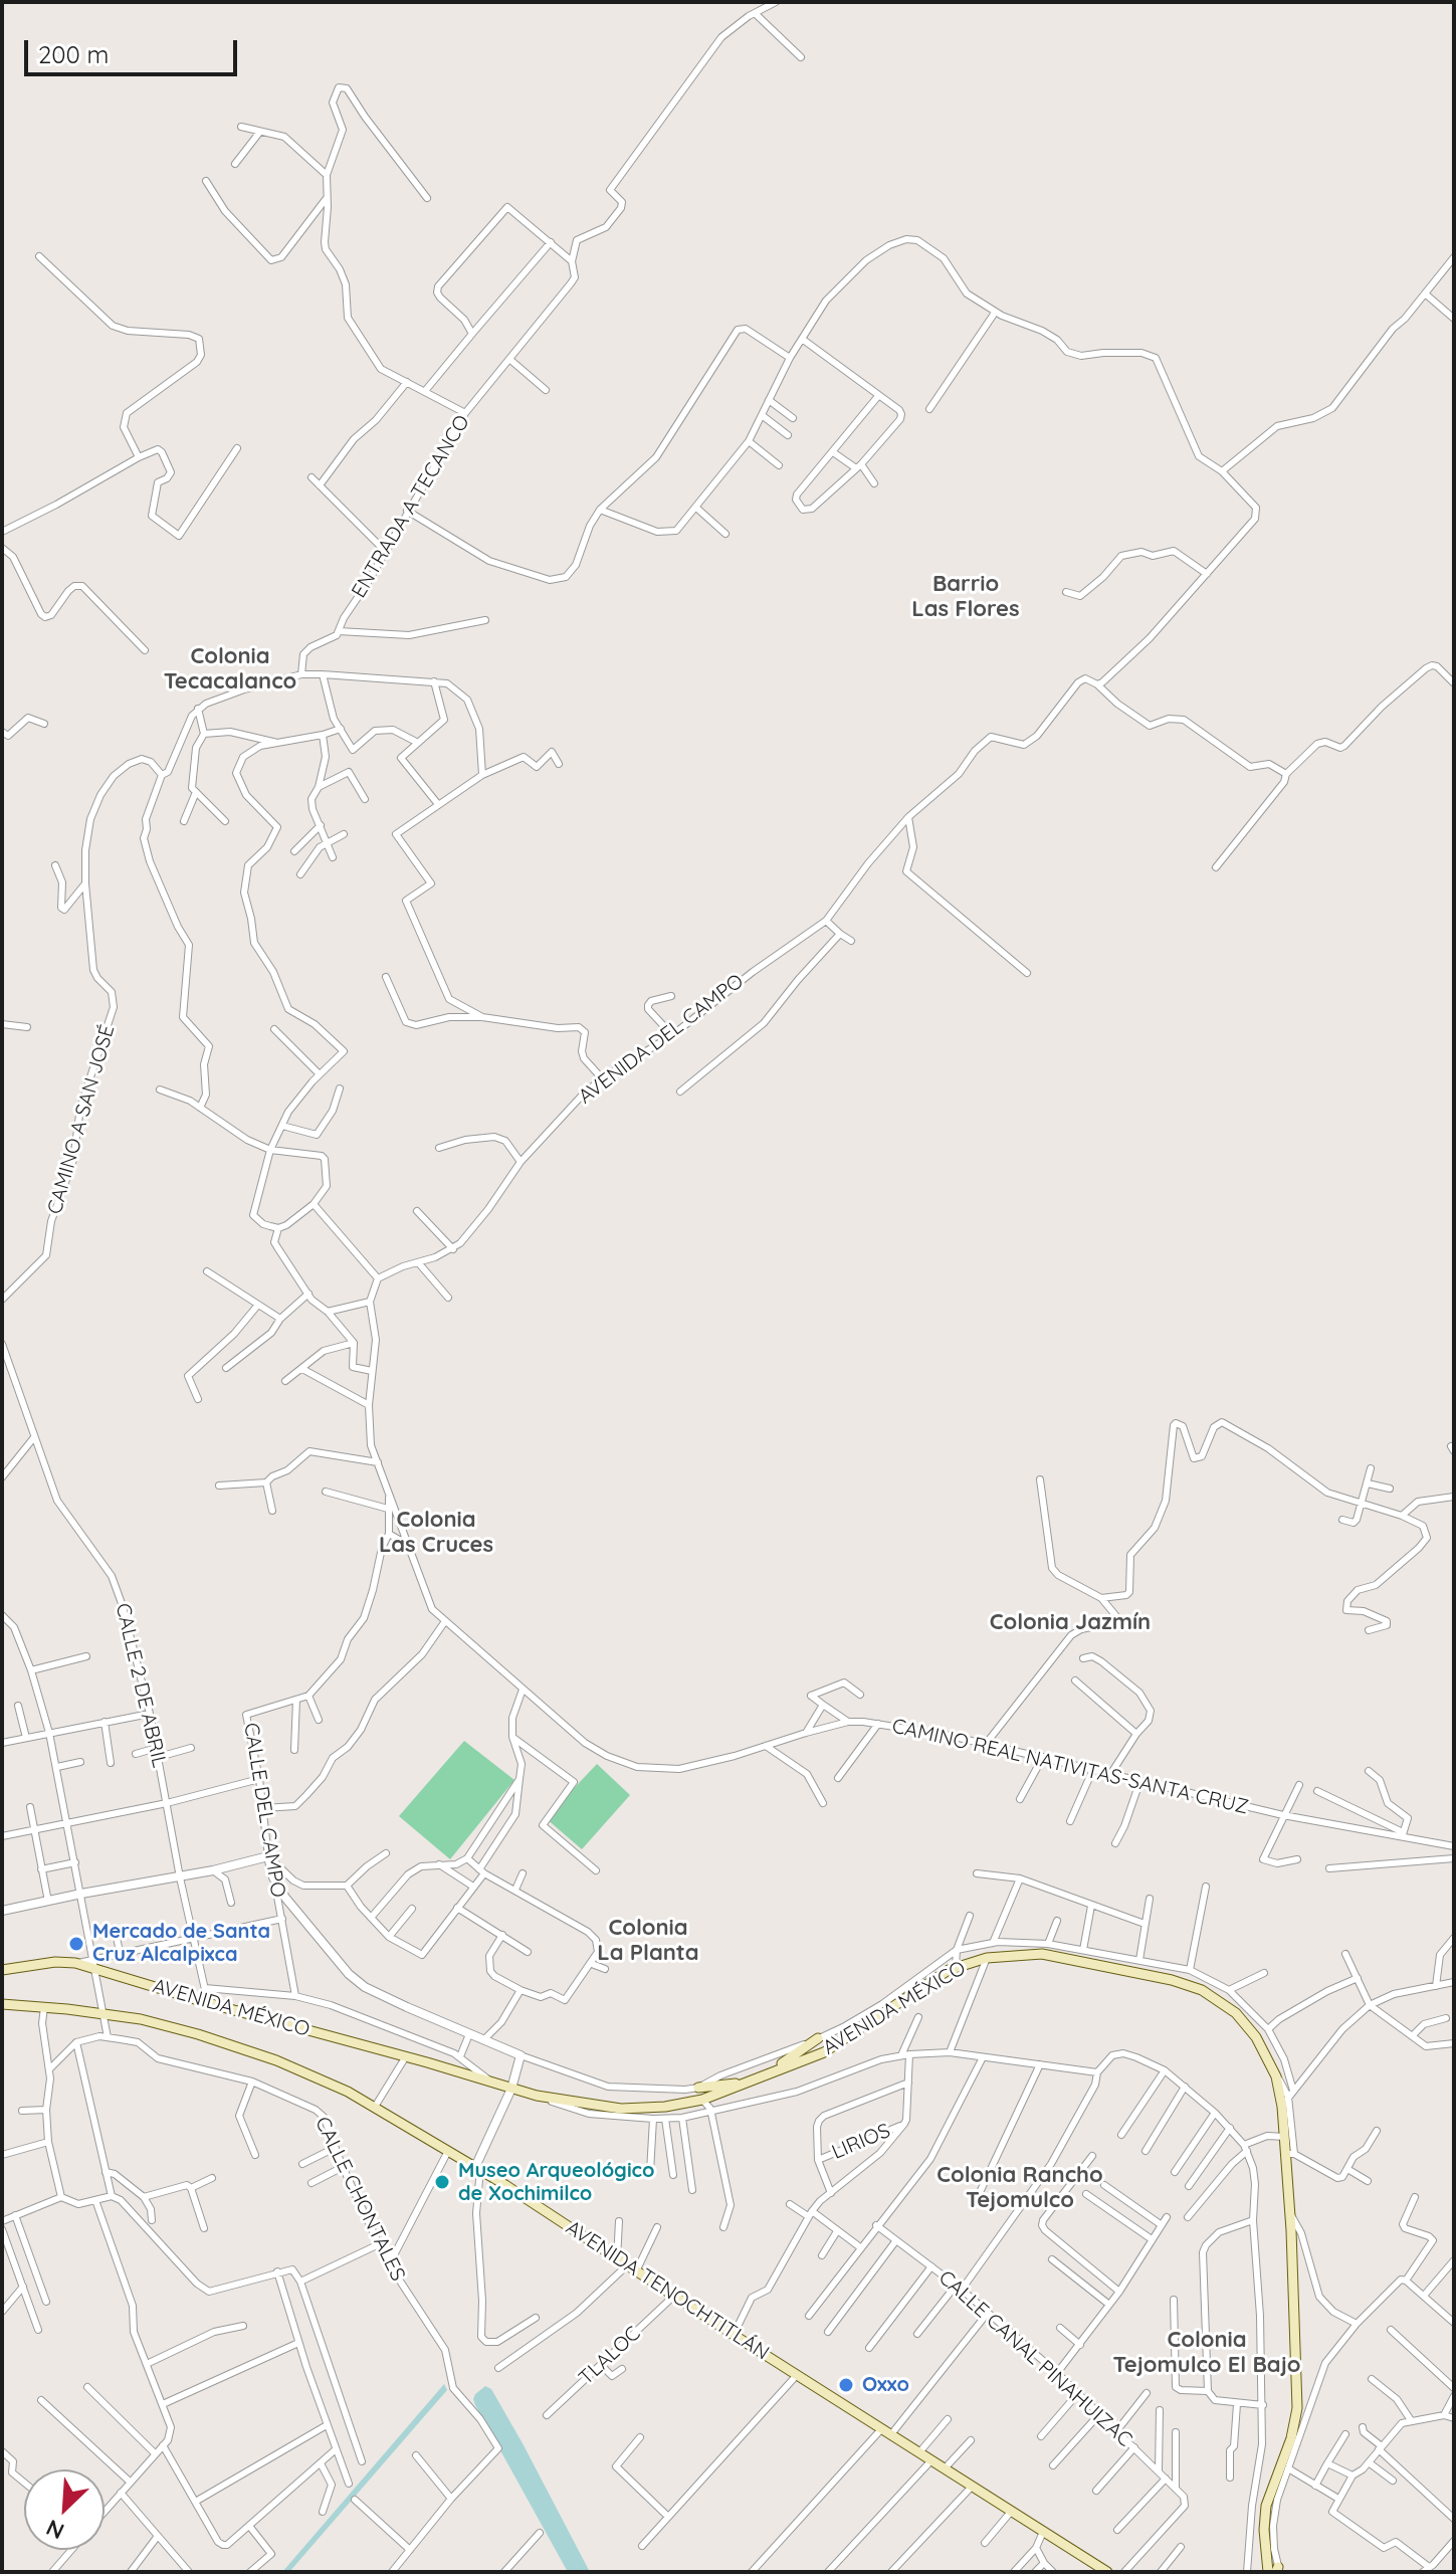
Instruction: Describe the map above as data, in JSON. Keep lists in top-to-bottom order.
{
  "streets": {
    "main road": ["AVENIDA MÉXICO", "AVENIDA TENOCHTITLÁN"],
    "street": [
      "ENTRADA A TECANCO",
      "AVENIDA DEL CAMPO",
      "CAMINO A SAN JOSÉ",
      "CALLE 2 DE ABRIL",
      "CAMINO REAL NATIVITAS-SANTA CRUZ",
      "CALLE DEL CAMPO",
      "LIRIOS",
      "CALLE CHONTALES",
      "TLALOC",
      "CALLE CANAL PINAHUIZAC"
    ]
  },
  "crossings": [
    ["CALLE 2 DE ABRIL", "AVENIDA MÉXICO"],
    ["CAMINO REAL NATIVITAS-SANTA CRUZ", "CALLE DEL CAMPO"],
    ["AVENIDA TENOCHTITLÁN", "TLALOC"]
  ],
  "districts": [
    "Barrio Las Flores",
    "Colonia Tecacalanco",
    "Colonia Las Cruces",
    "Colonia Jazmín",
    "Colonia La Planta",
    "Colonia Rancho Tejomulco",
    "Colonia Tejomulco El Bajo"
  ],
  "places": ["Mercado de Santa Cruz Alcalpixca", "Museo Arqueológico de Xochimilco", "Oxxo"],
  "scale_bar": "200 m",
  "north": "bottom left"
}
